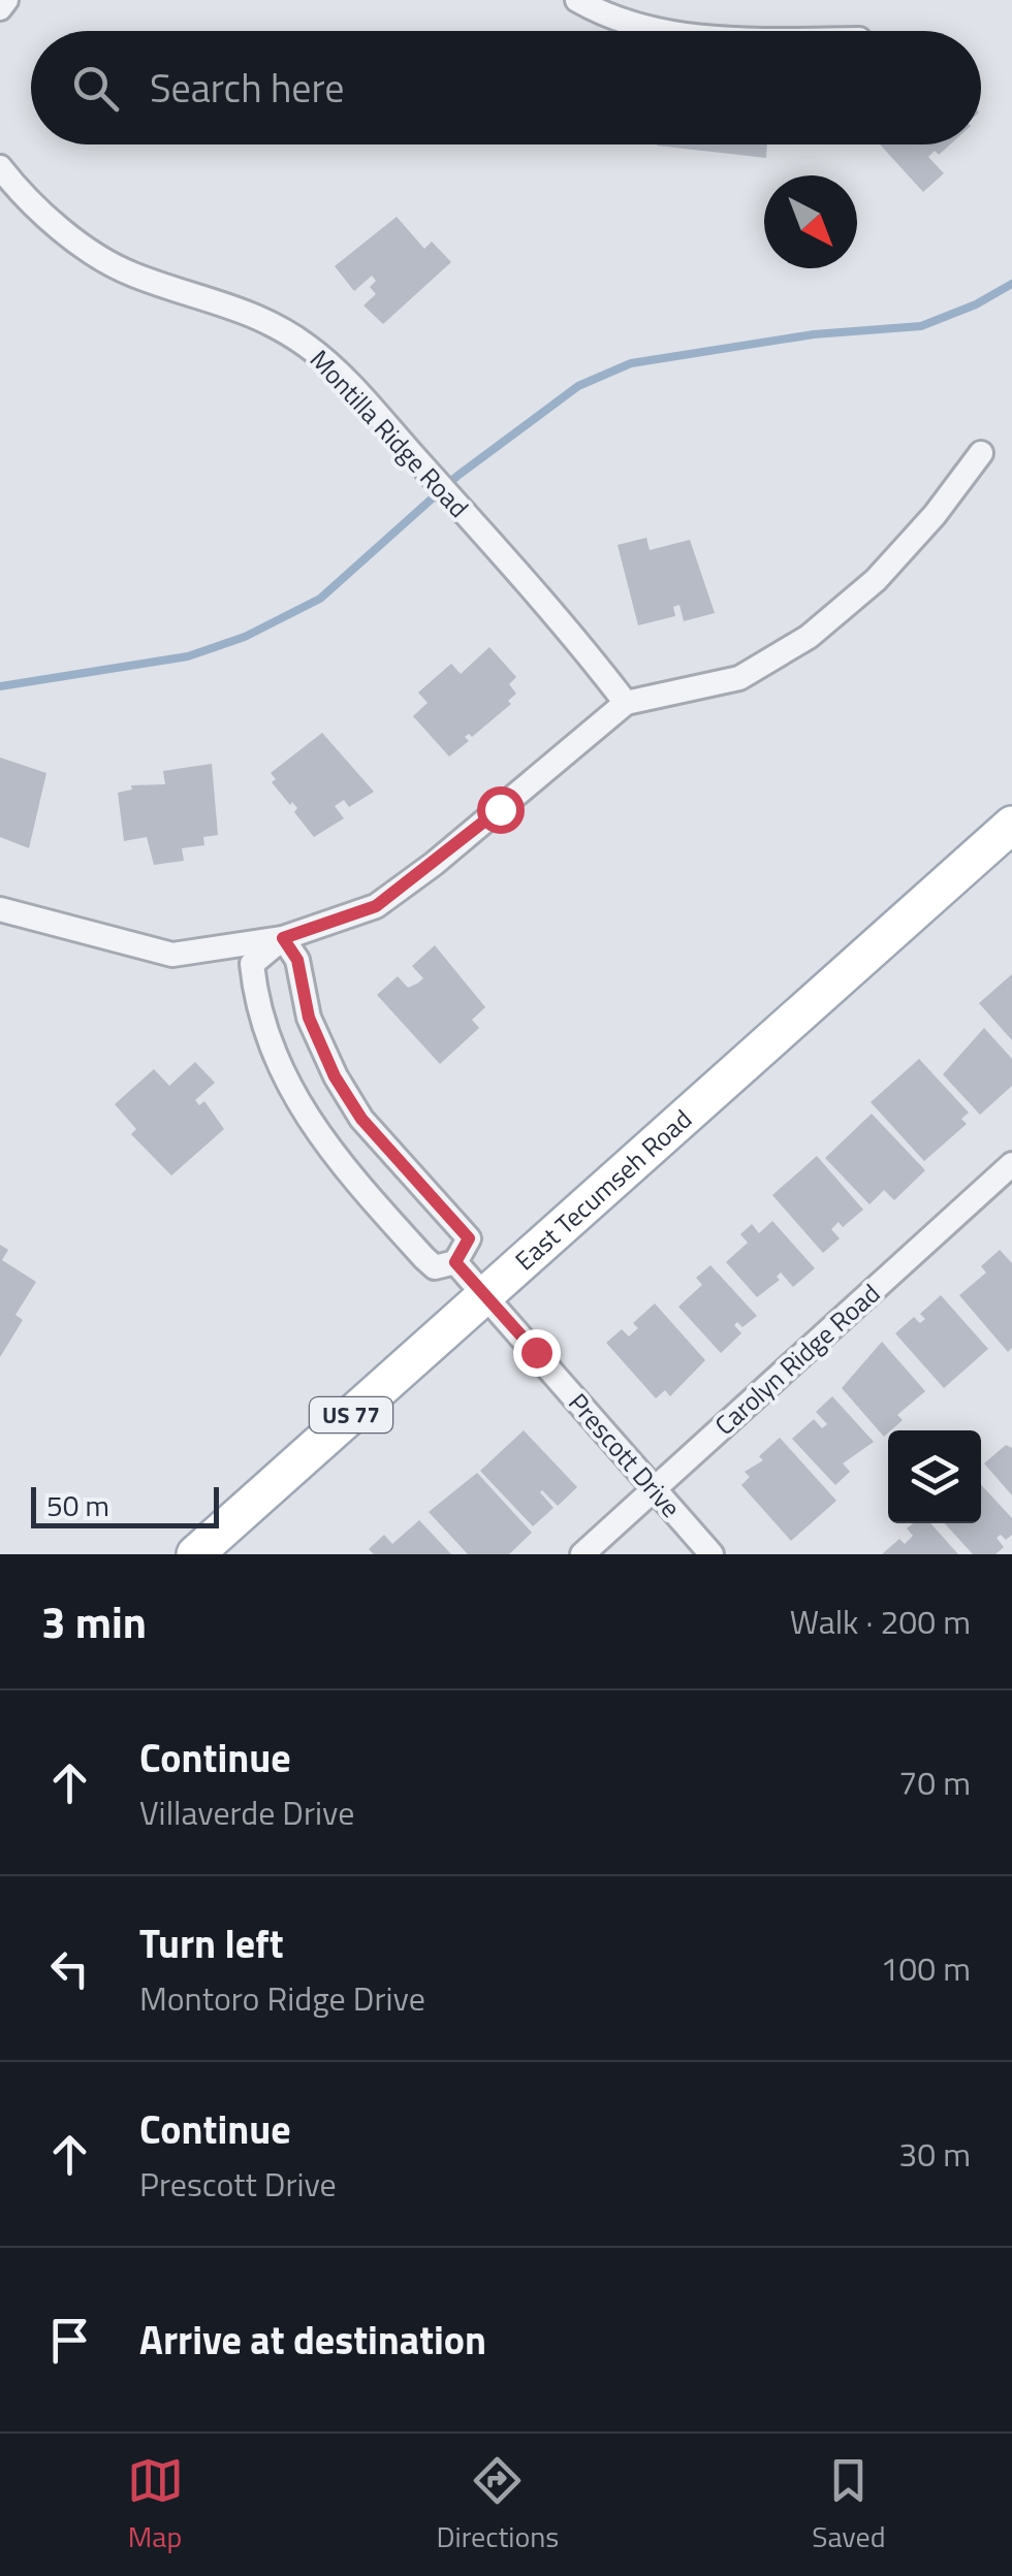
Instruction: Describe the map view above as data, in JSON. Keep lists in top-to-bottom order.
{
  "streets": {
    "main road": ["East Tecumseh Road", "US 77"],
    "street": ["Montilla Ridge Road", "Carolyn Ridge Road", "Prescott Drive"]
  },
  "crossings": [
    ["East Tecumseh Road", "Prescott Drive"],
    ["Carolyn Ridge Road", "Prescott Drive"]
  ],
  "scale_bar": "50 m",
  "north": "bottom right",
  "page": {
    "search": "Search here",
    "scale": "50 m",
    "heading": ["3 min", "Walk · 200 m"],
    "list": [
      ["Continue", "Villaverde Drive", "70 m"],
      ["Turn left", "Montoro Ridge Drive", "100 m"],
      ["Continue", "Prescott Drive", "30 m"],
      "Arrive at destination"
    ],
    "nav": ["Map", "Directions", "Saved"]
  }
}
